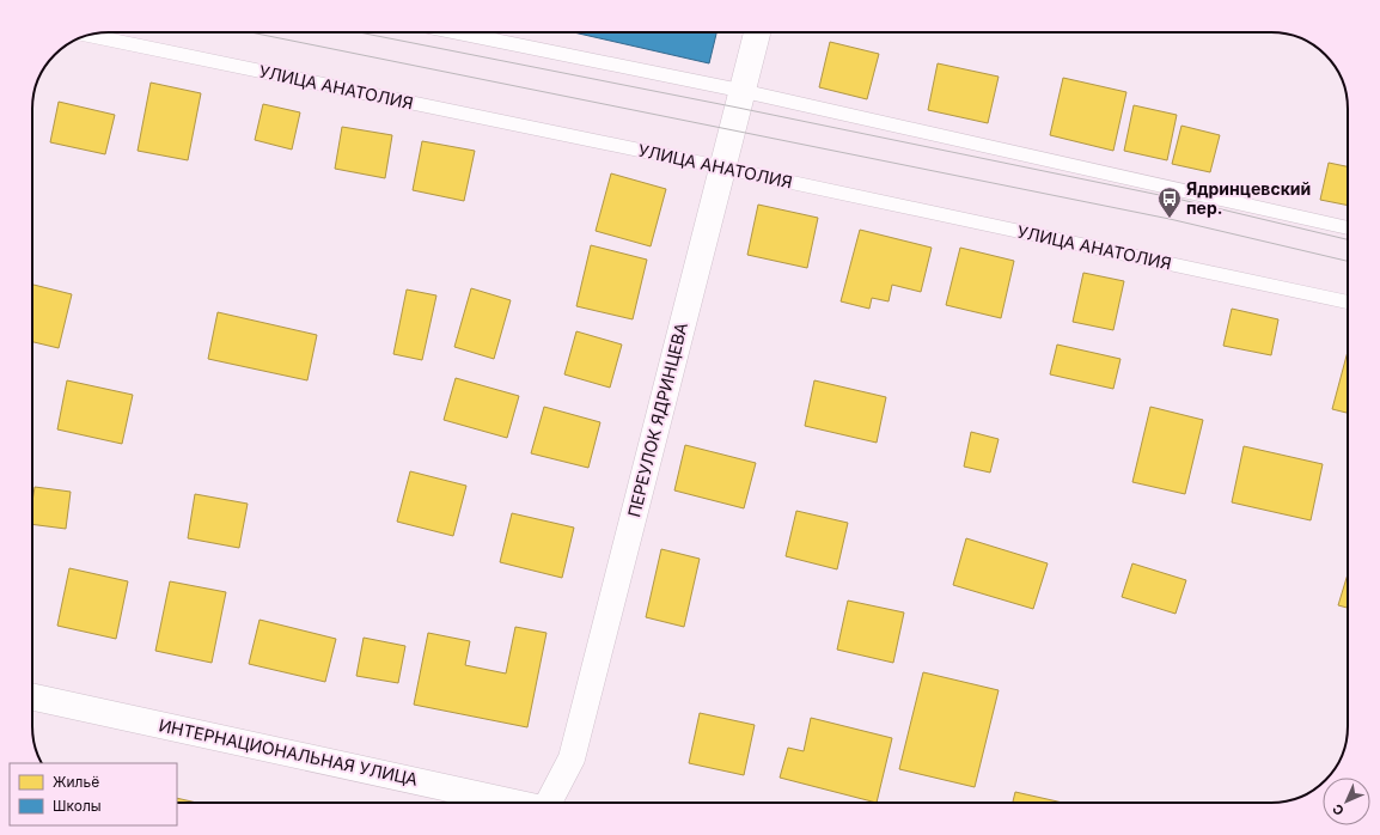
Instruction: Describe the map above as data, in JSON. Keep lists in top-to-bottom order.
{
  "streets": {
    "street": ["ПЕРЕУЛОК ЯДРИНЦЕВА", "ИНТЕРНАЦИОНАЛЬНАЯ УЛИЦА"],
    "lane": ["УЛИЦА АНАТОЛИЯ"]
  },
  "crossings": [
    ["УЛИЦА АНАТОЛИЯ", "ПЕРЕУЛОК ЯДРИНЦЕВА"]
  ],
  "places": {
    "bus stop": ["Ядринцевский пер."]
  },
  "legend": ["Жильё", "Школы"],
  "north": "bottom left"
}
